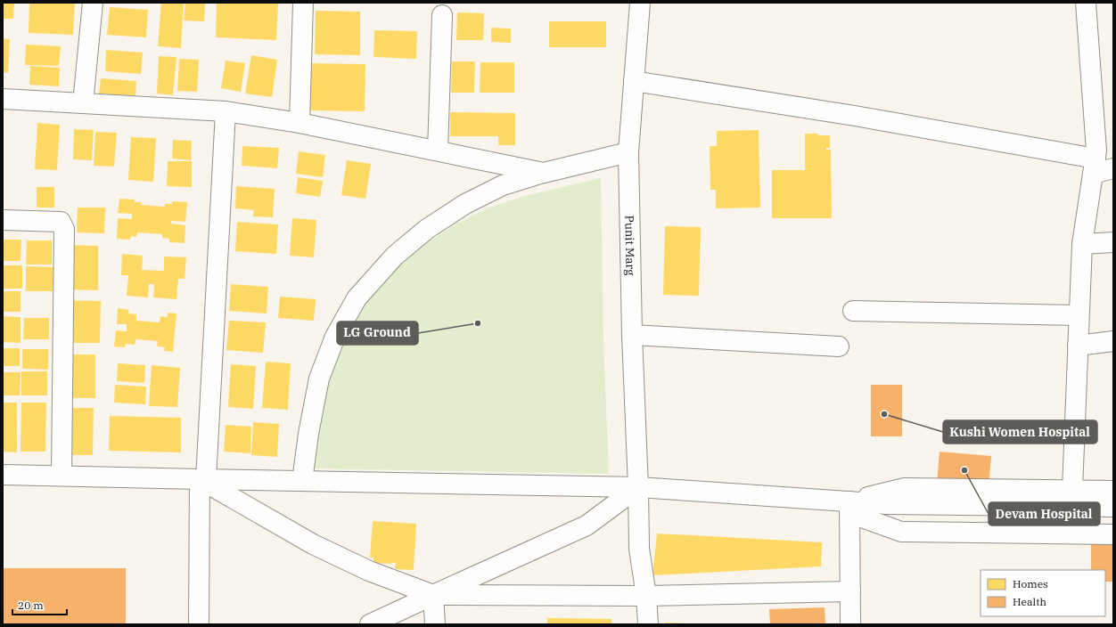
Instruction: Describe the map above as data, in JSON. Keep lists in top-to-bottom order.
{
  "streets": {
    "street": ["Punit Marg"]
  },
  "places": ["LG Ground", "Kushi Women Hospital", "Devam Hospital"],
  "legend": ["Homes", "Health"],
  "scale_bar": "20 m"
}
